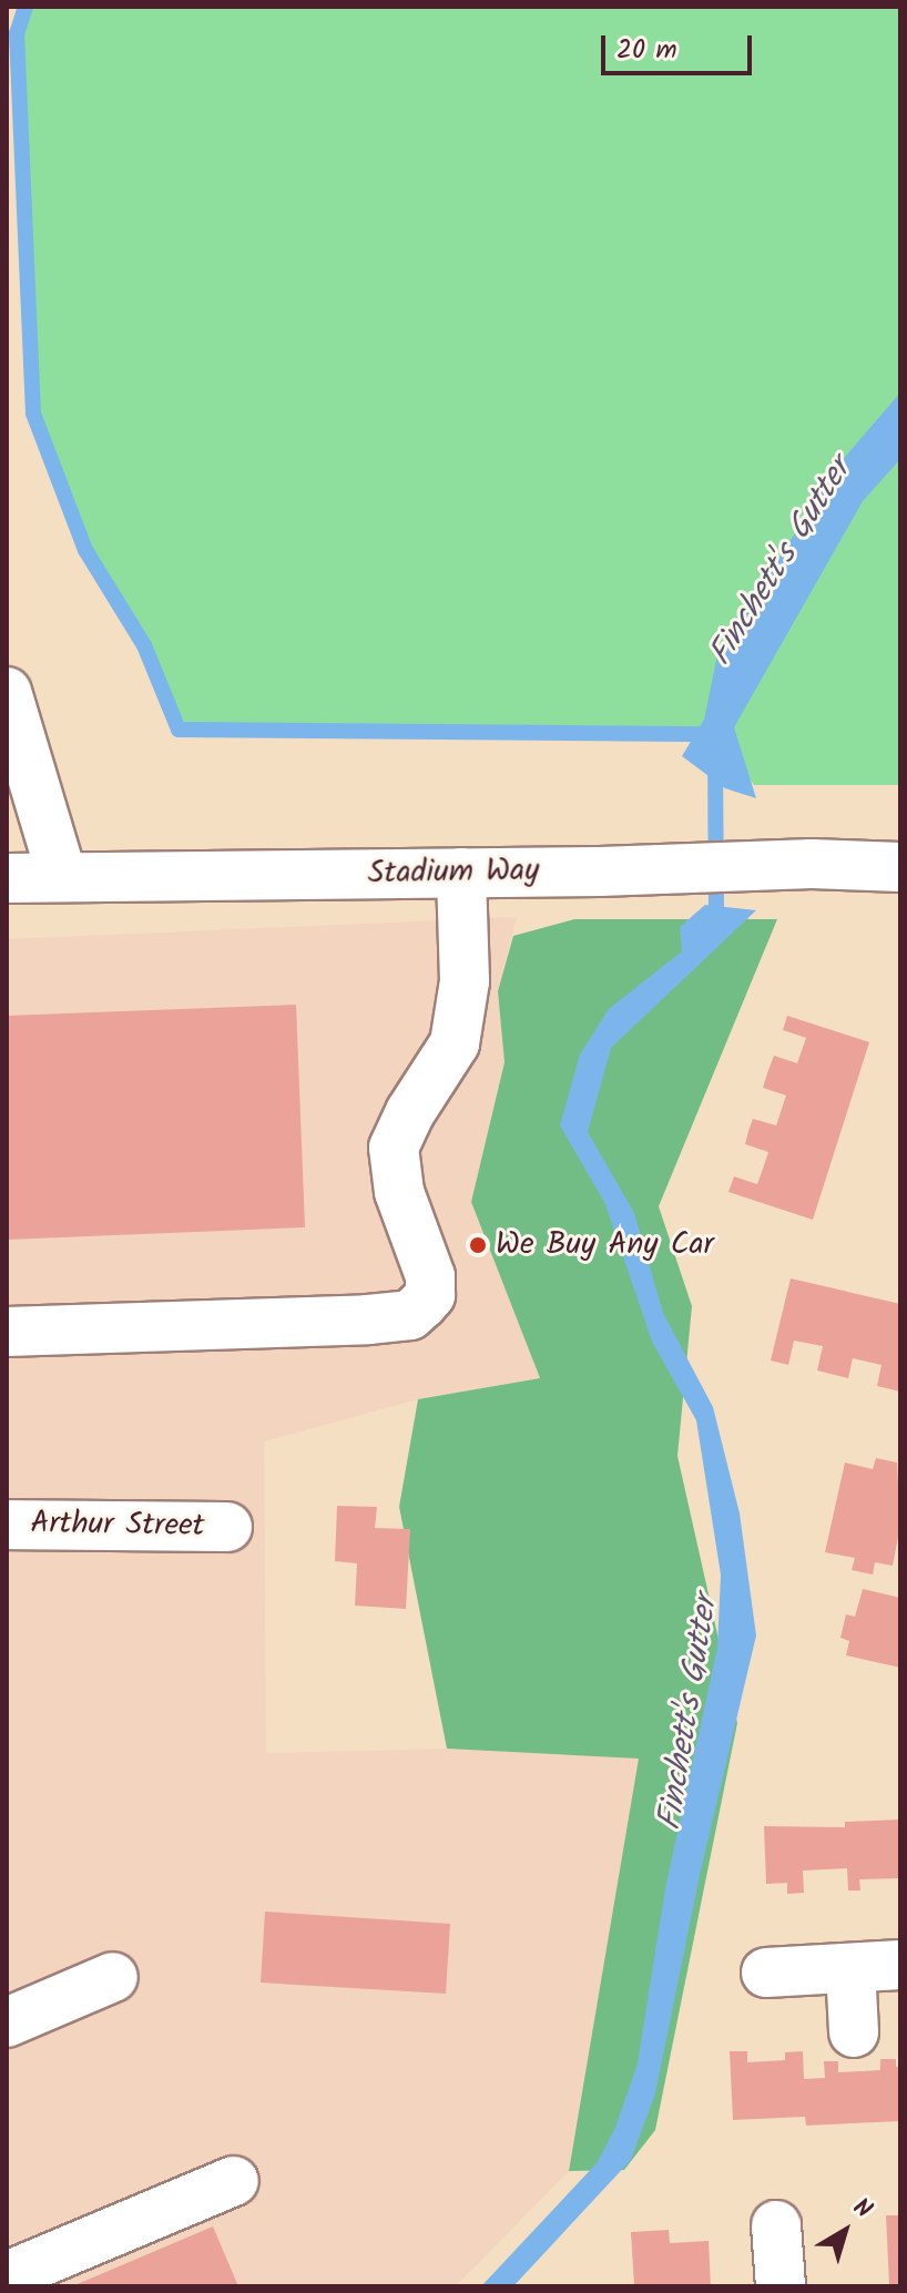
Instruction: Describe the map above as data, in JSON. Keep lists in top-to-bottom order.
{
  "streets": {
    "street": ["Stadium Way", "Arthur Street"]
  },
  "water": ["Finchett's Gutter"],
  "places": ["We Buy Any Car"],
  "scale_bar": "20 m",
  "north": "top right"
}
